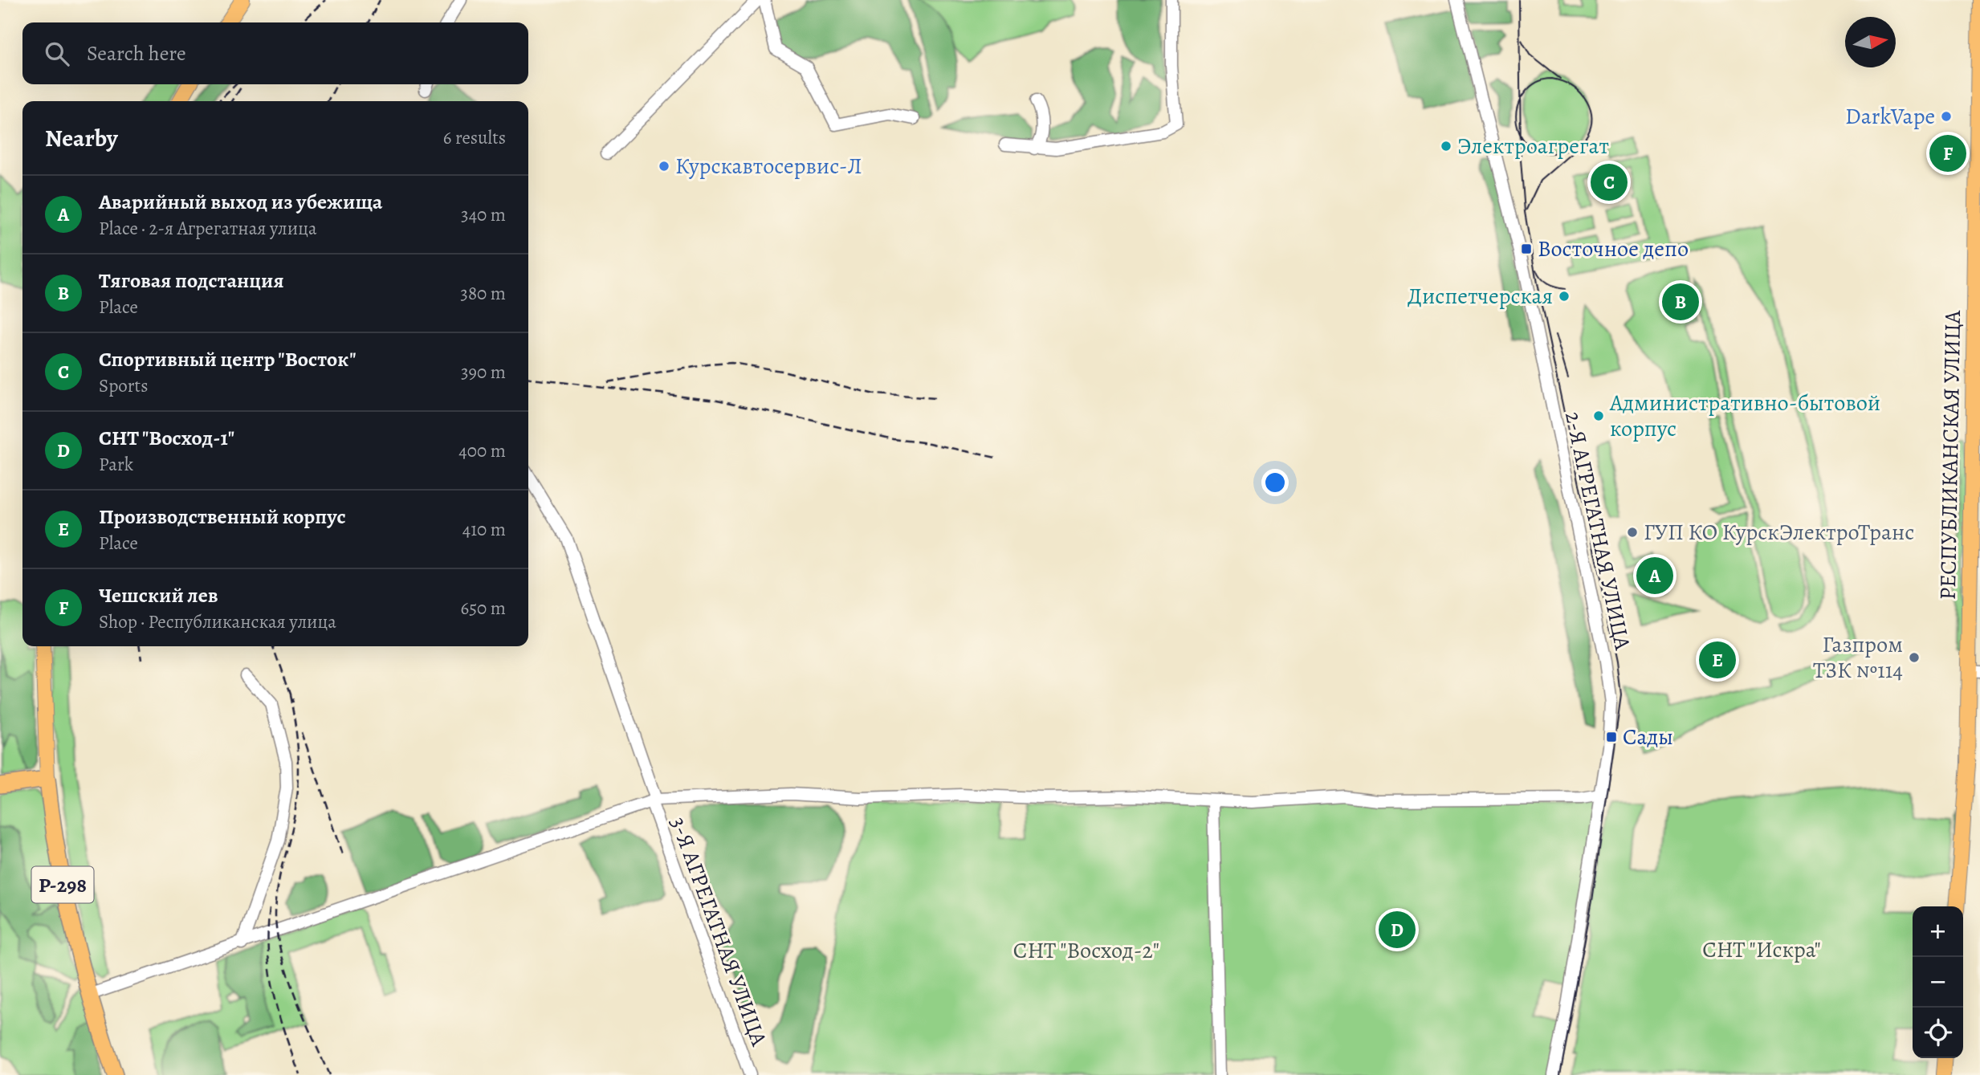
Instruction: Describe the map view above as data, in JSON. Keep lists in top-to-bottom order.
{
  "streets": {
    "highway": ["Р-298"],
    "main road": ["РЕСПУБЛИКАНСКАЯ УЛИЦА"],
    "street": ["2-Я АГРЕГАТНАЯ УЛИЦА", "3-Я АГРЕГАТНАЯ УЛИЦА"]
  },
  "parks": ["СНТ \"Искра\"", "СНТ \"Восход-2\""],
  "places": {
    "other": [
      "DarkVape",
      "Электроагрегат",
      "Курскавтосервис-Л",
      "Диспетчерская",
      "Административно-бытовой корпус",
      "ГУП КО КурскЭлектроТранс",
      "Газпром ТЗК №114"
    ],
    "transit": ["Восточное депо", "Сады"]
  },
  "north": "right",
  "page": {
    "search": "Search here",
    "heading": ["Nearby", "6 results"],
    "pins": [
      "F",
      "C",
      "B",
      "A",
      "E",
      "D"
    ],
    "list": [
      {
        "mark": "A",
        "name": "Аварийный выход из убежища",
        "note": "Place · 2-я Агрегатная улица",
        "value": "340 m"
      },
      {
        "mark": "B",
        "name": "Тяговая подстанция",
        "note": "Place",
        "value": "380 m"
      },
      {
        "mark": "C",
        "name": "Спортивный центр \"Восток\"",
        "note": "Sports",
        "value": "390 m"
      },
      {
        "mark": "D",
        "name": "СНТ \"Восход-1\"",
        "note": "Park",
        "value": "400 m"
      },
      {
        "mark": "E",
        "name": "Производственный корпус",
        "note": "Place",
        "value": "410 m"
      },
      {
        "mark": "F",
        "name": "Чешский лев",
        "note": "Shop · Республиканская улица",
        "value": "650 m"
      }
    ],
    "map_buttons": ["+", "−"]
  }
}
